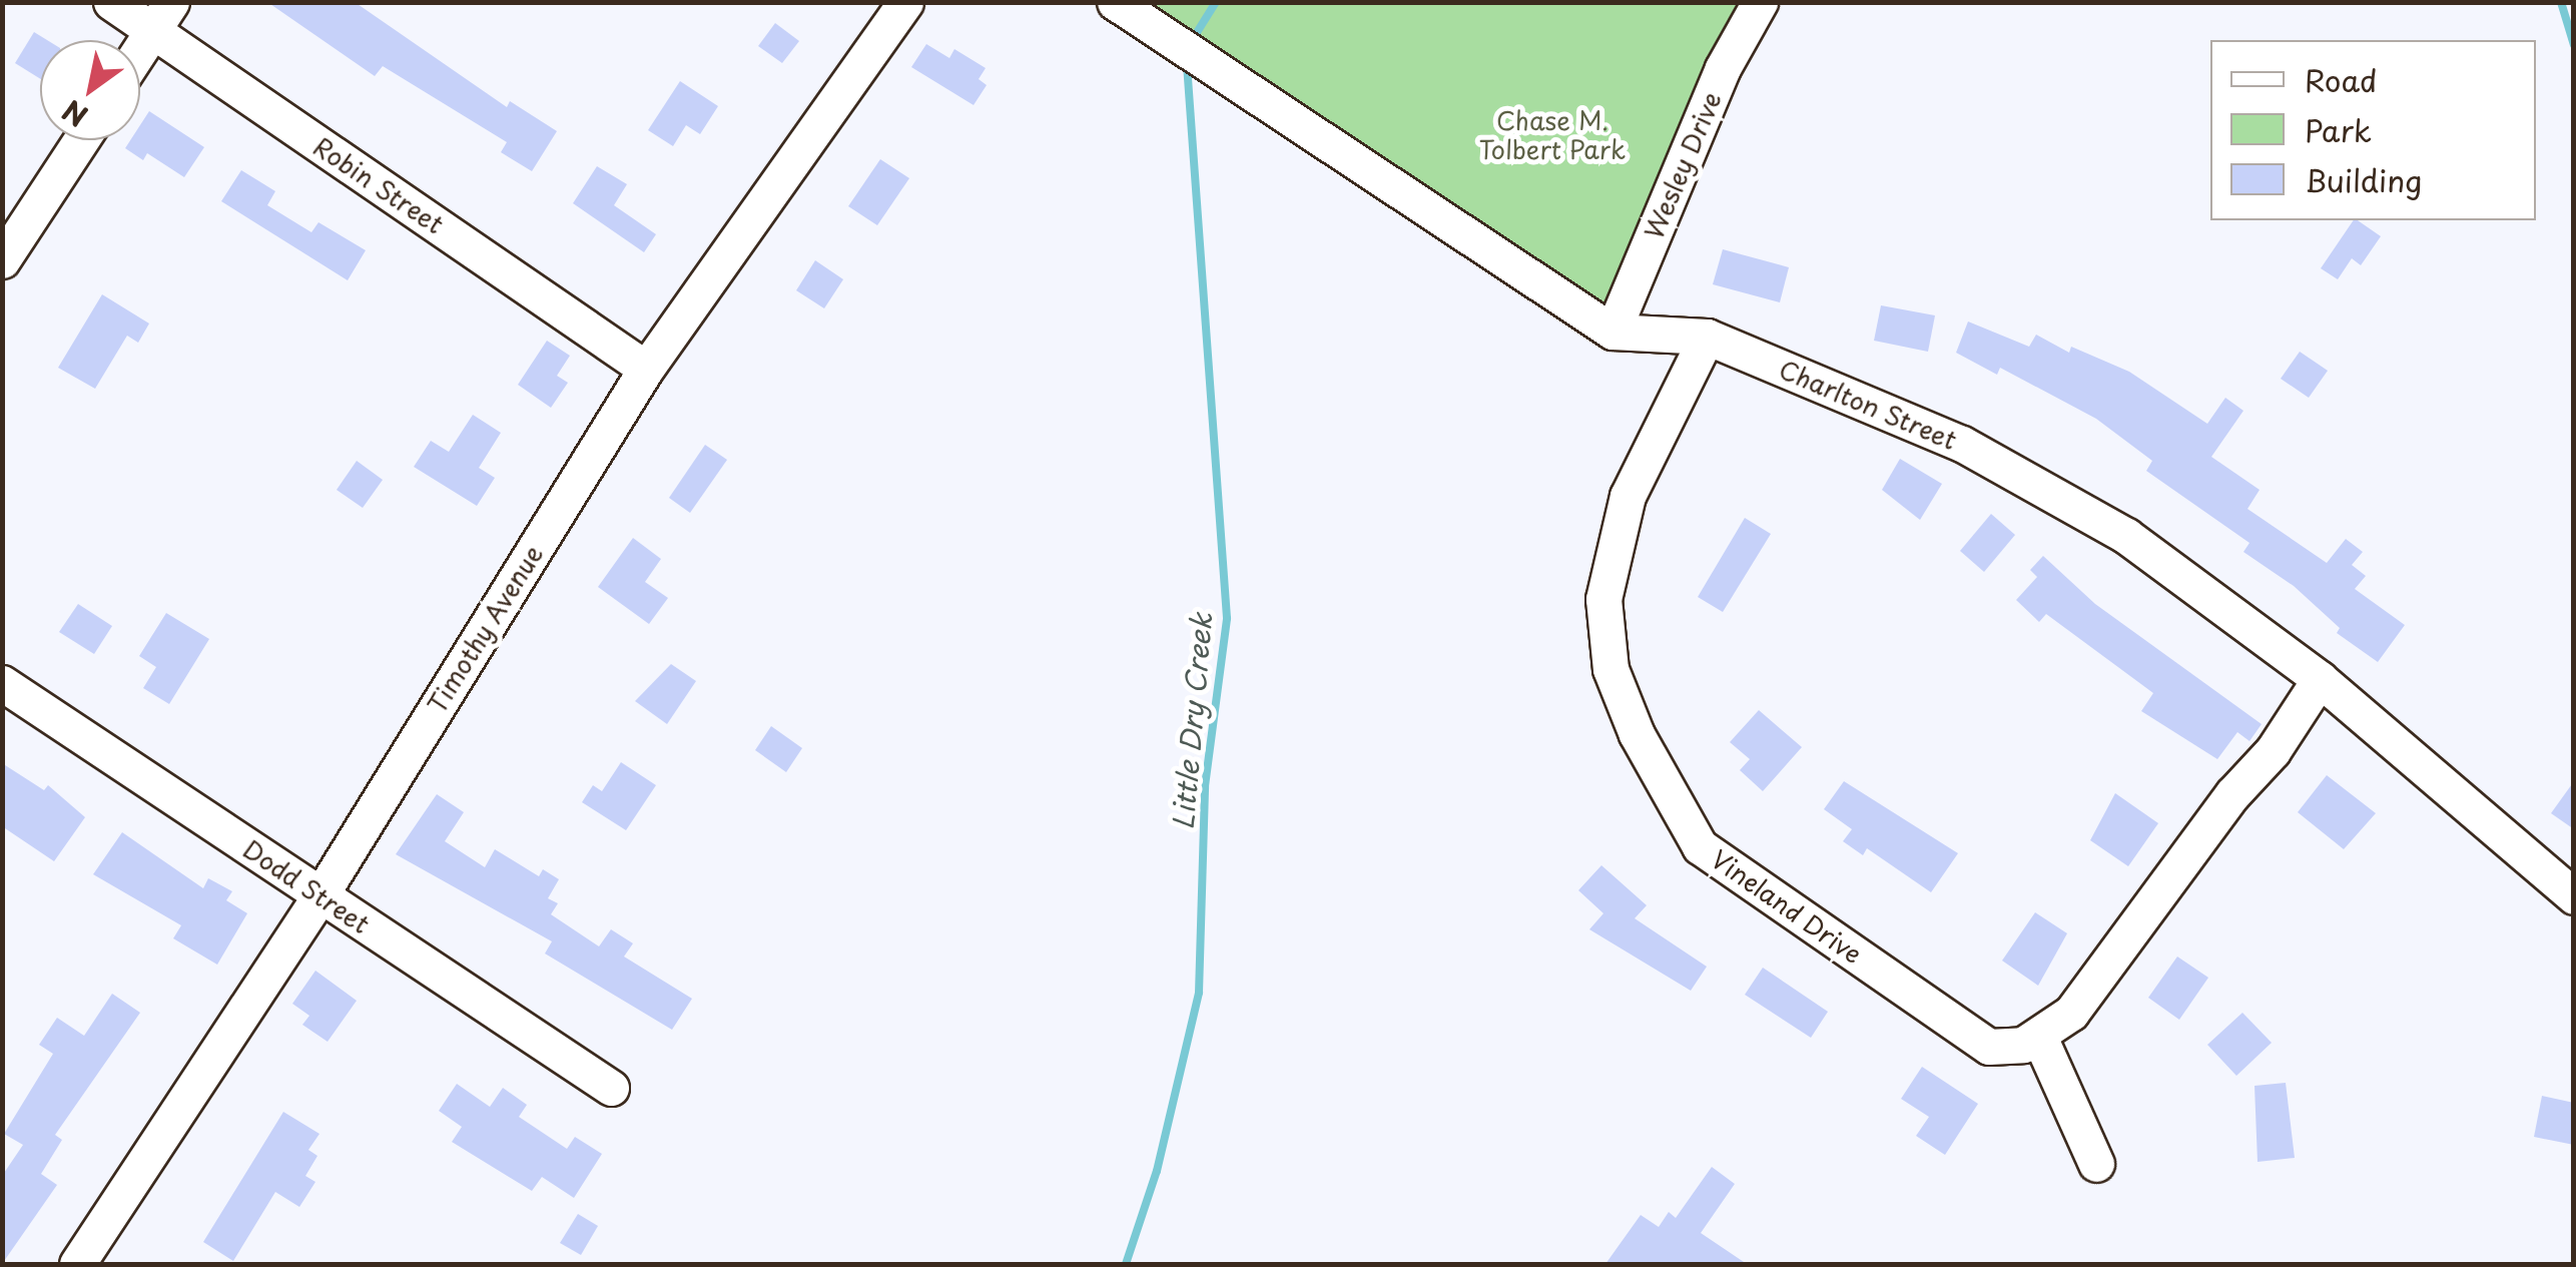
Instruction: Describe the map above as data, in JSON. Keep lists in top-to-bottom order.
{
  "streets": {
    "street": [
      "Wesley Drive",
      "Robin Street",
      "Charlton Street",
      "Timothy Avenue",
      "Dodd Street",
      "Vineland Drive"
    ]
  },
  "crossings": [
    ["Wesley Drive", "Charlton Street"],
    ["Robin Street", "Timothy Avenue"],
    ["Charlton Street", "Vineland Drive"],
    ["Timothy Avenue", "Dodd Street"]
  ],
  "water": ["Little Dry Creek"],
  "parks": ["Chase M. Tolbert Park"],
  "legend": ["Road", "Park", "Building"],
  "north": "bottom left"
}
